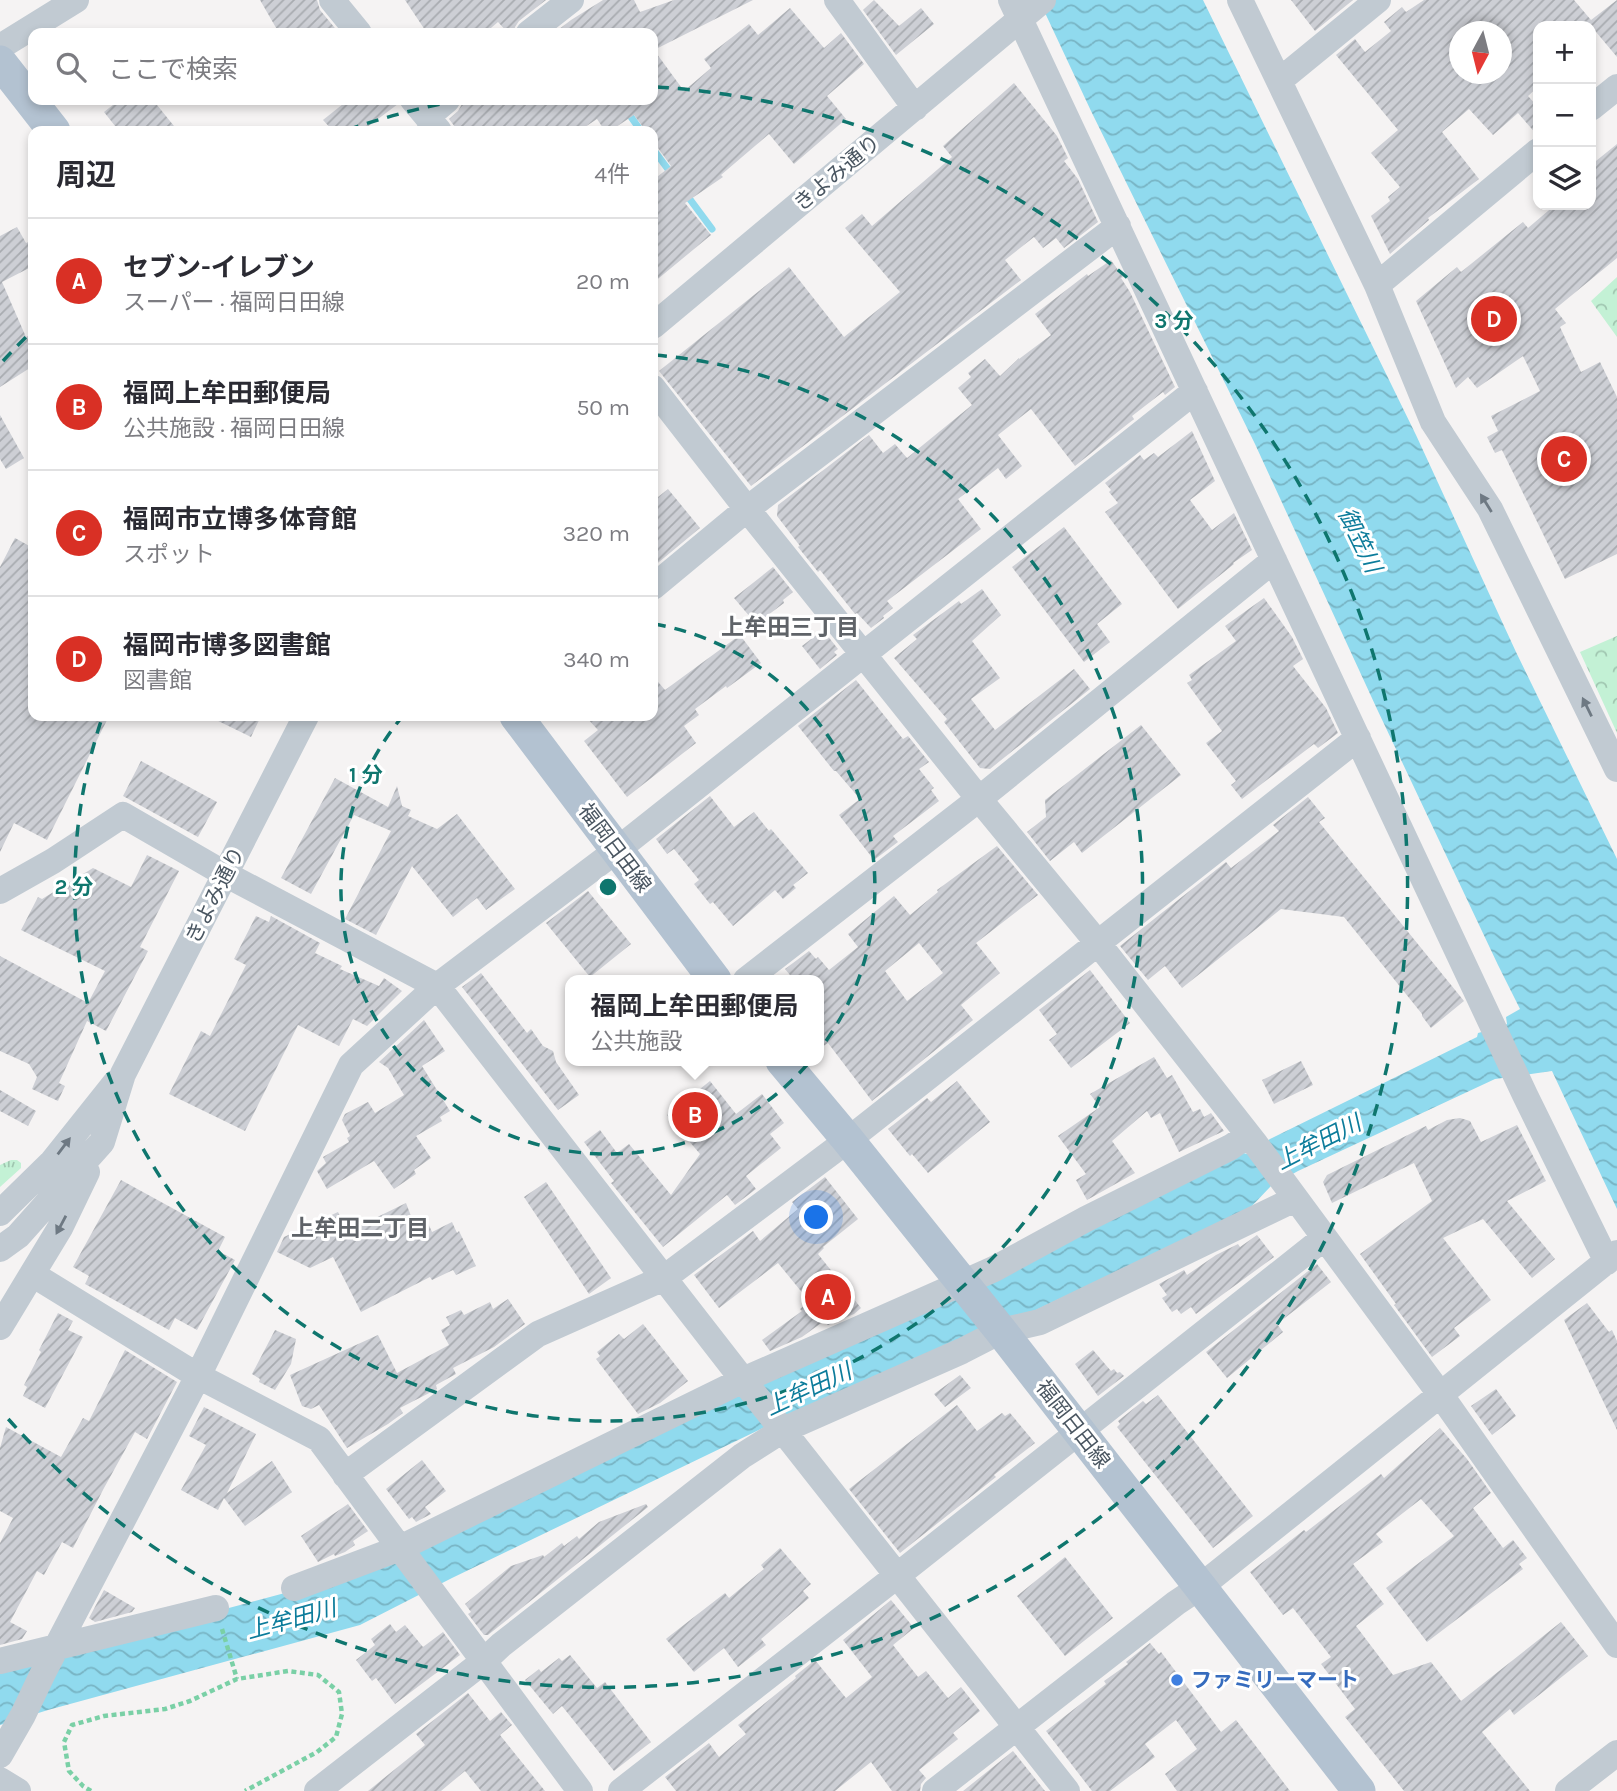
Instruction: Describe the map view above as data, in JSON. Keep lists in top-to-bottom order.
{
  "streets": {
    "main road": ["福岡日田線"],
    "street": ["きよみ通り"]
  },
  "districts": ["上牟田三丁目", "上牟田二丁目"],
  "water": ["御笠川", "上牟田川"],
  "places": ["ファミリーマート"],
  "north": "bottom",
  "page": {
    "map_buttons": ["+", "−"],
    "search": "ここで検索",
    "heading": ["周辺", "4件"],
    "list": [
      {
        "mark": "A",
        "name": "セブン-イレブン",
        "note": "スーパー · 福岡日田線",
        "value": "20 m"
      },
      {
        "mark": "B",
        "name": "福岡上牟田郵便局",
        "note": "公共施設 · 福岡日田線",
        "value": "50 m"
      },
      {
        "mark": "C",
        "name": "福岡市立博多体育館",
        "note": "スポット",
        "value": "320 m"
      },
      {
        "mark": "D",
        "name": "福岡市博多図書館",
        "note": "図書館",
        "value": "340 m"
      }
    ],
    "pins": [
      "D",
      "C",
      "B",
      "A"
    ],
    "popup": ["福岡上牟田郵便局", "公共施設"]
  },
  "rings": ["3 分", "1 分", "2 分"]
}
